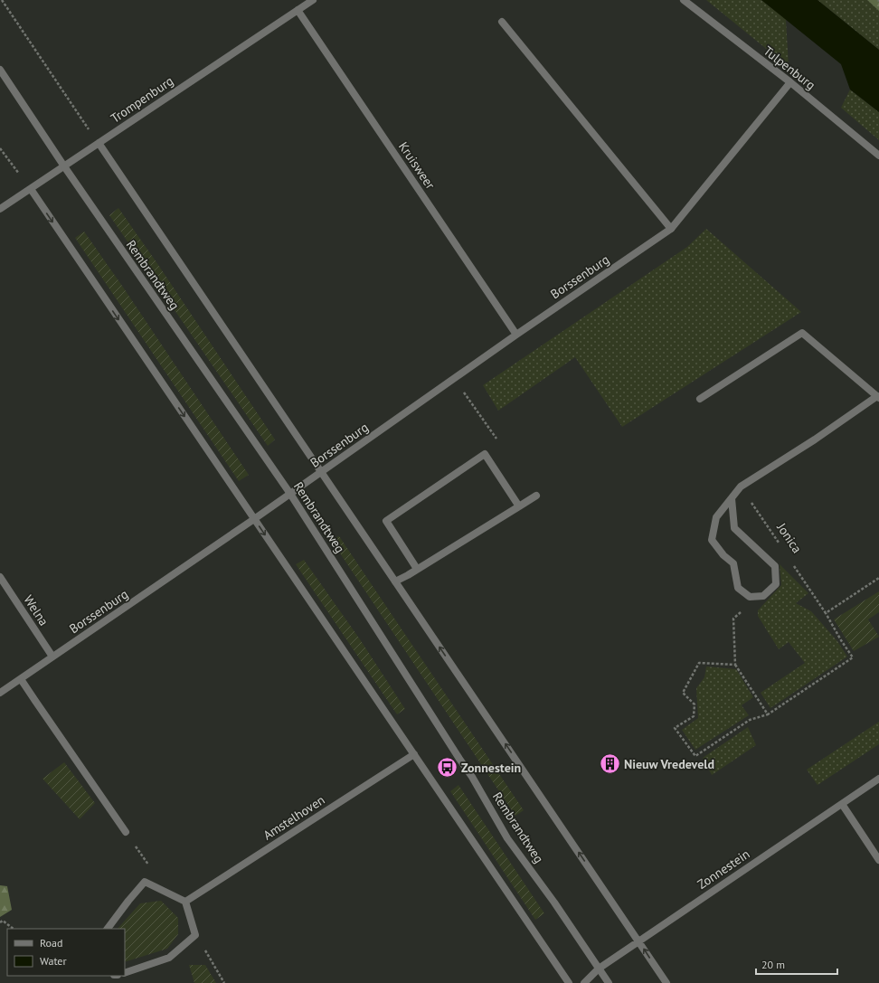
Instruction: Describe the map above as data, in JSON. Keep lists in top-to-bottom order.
{
  "streets": {
    "street": [
      "Tulpenburg",
      "Trompenburg",
      "Kruisweer",
      "Rembrandtweg",
      "Borssenburg",
      "Welna",
      "Amstelhoven",
      "Zonnestein"
    ],
    "path": ["Jonica"]
  },
  "crossings": [
    ["Tulpenburg", "Borssenburg"],
    ["Trompenburg", "Kruisweer"],
    ["Trompenburg", "Rembrandtweg"],
    ["Kruisweer", "Borssenburg"],
    ["Rembrandtweg", "Borssenburg"],
    ["Rembrandtweg", "Zonnestein"],
    ["Borssenburg", "Welna"]
  ],
  "places": {
    "building": ["Nieuw Vredeveld"],
    "bus stop": ["Zonnestein"]
  },
  "legend": ["Road", "Water"],
  "scale_bar": "20 m"
}
